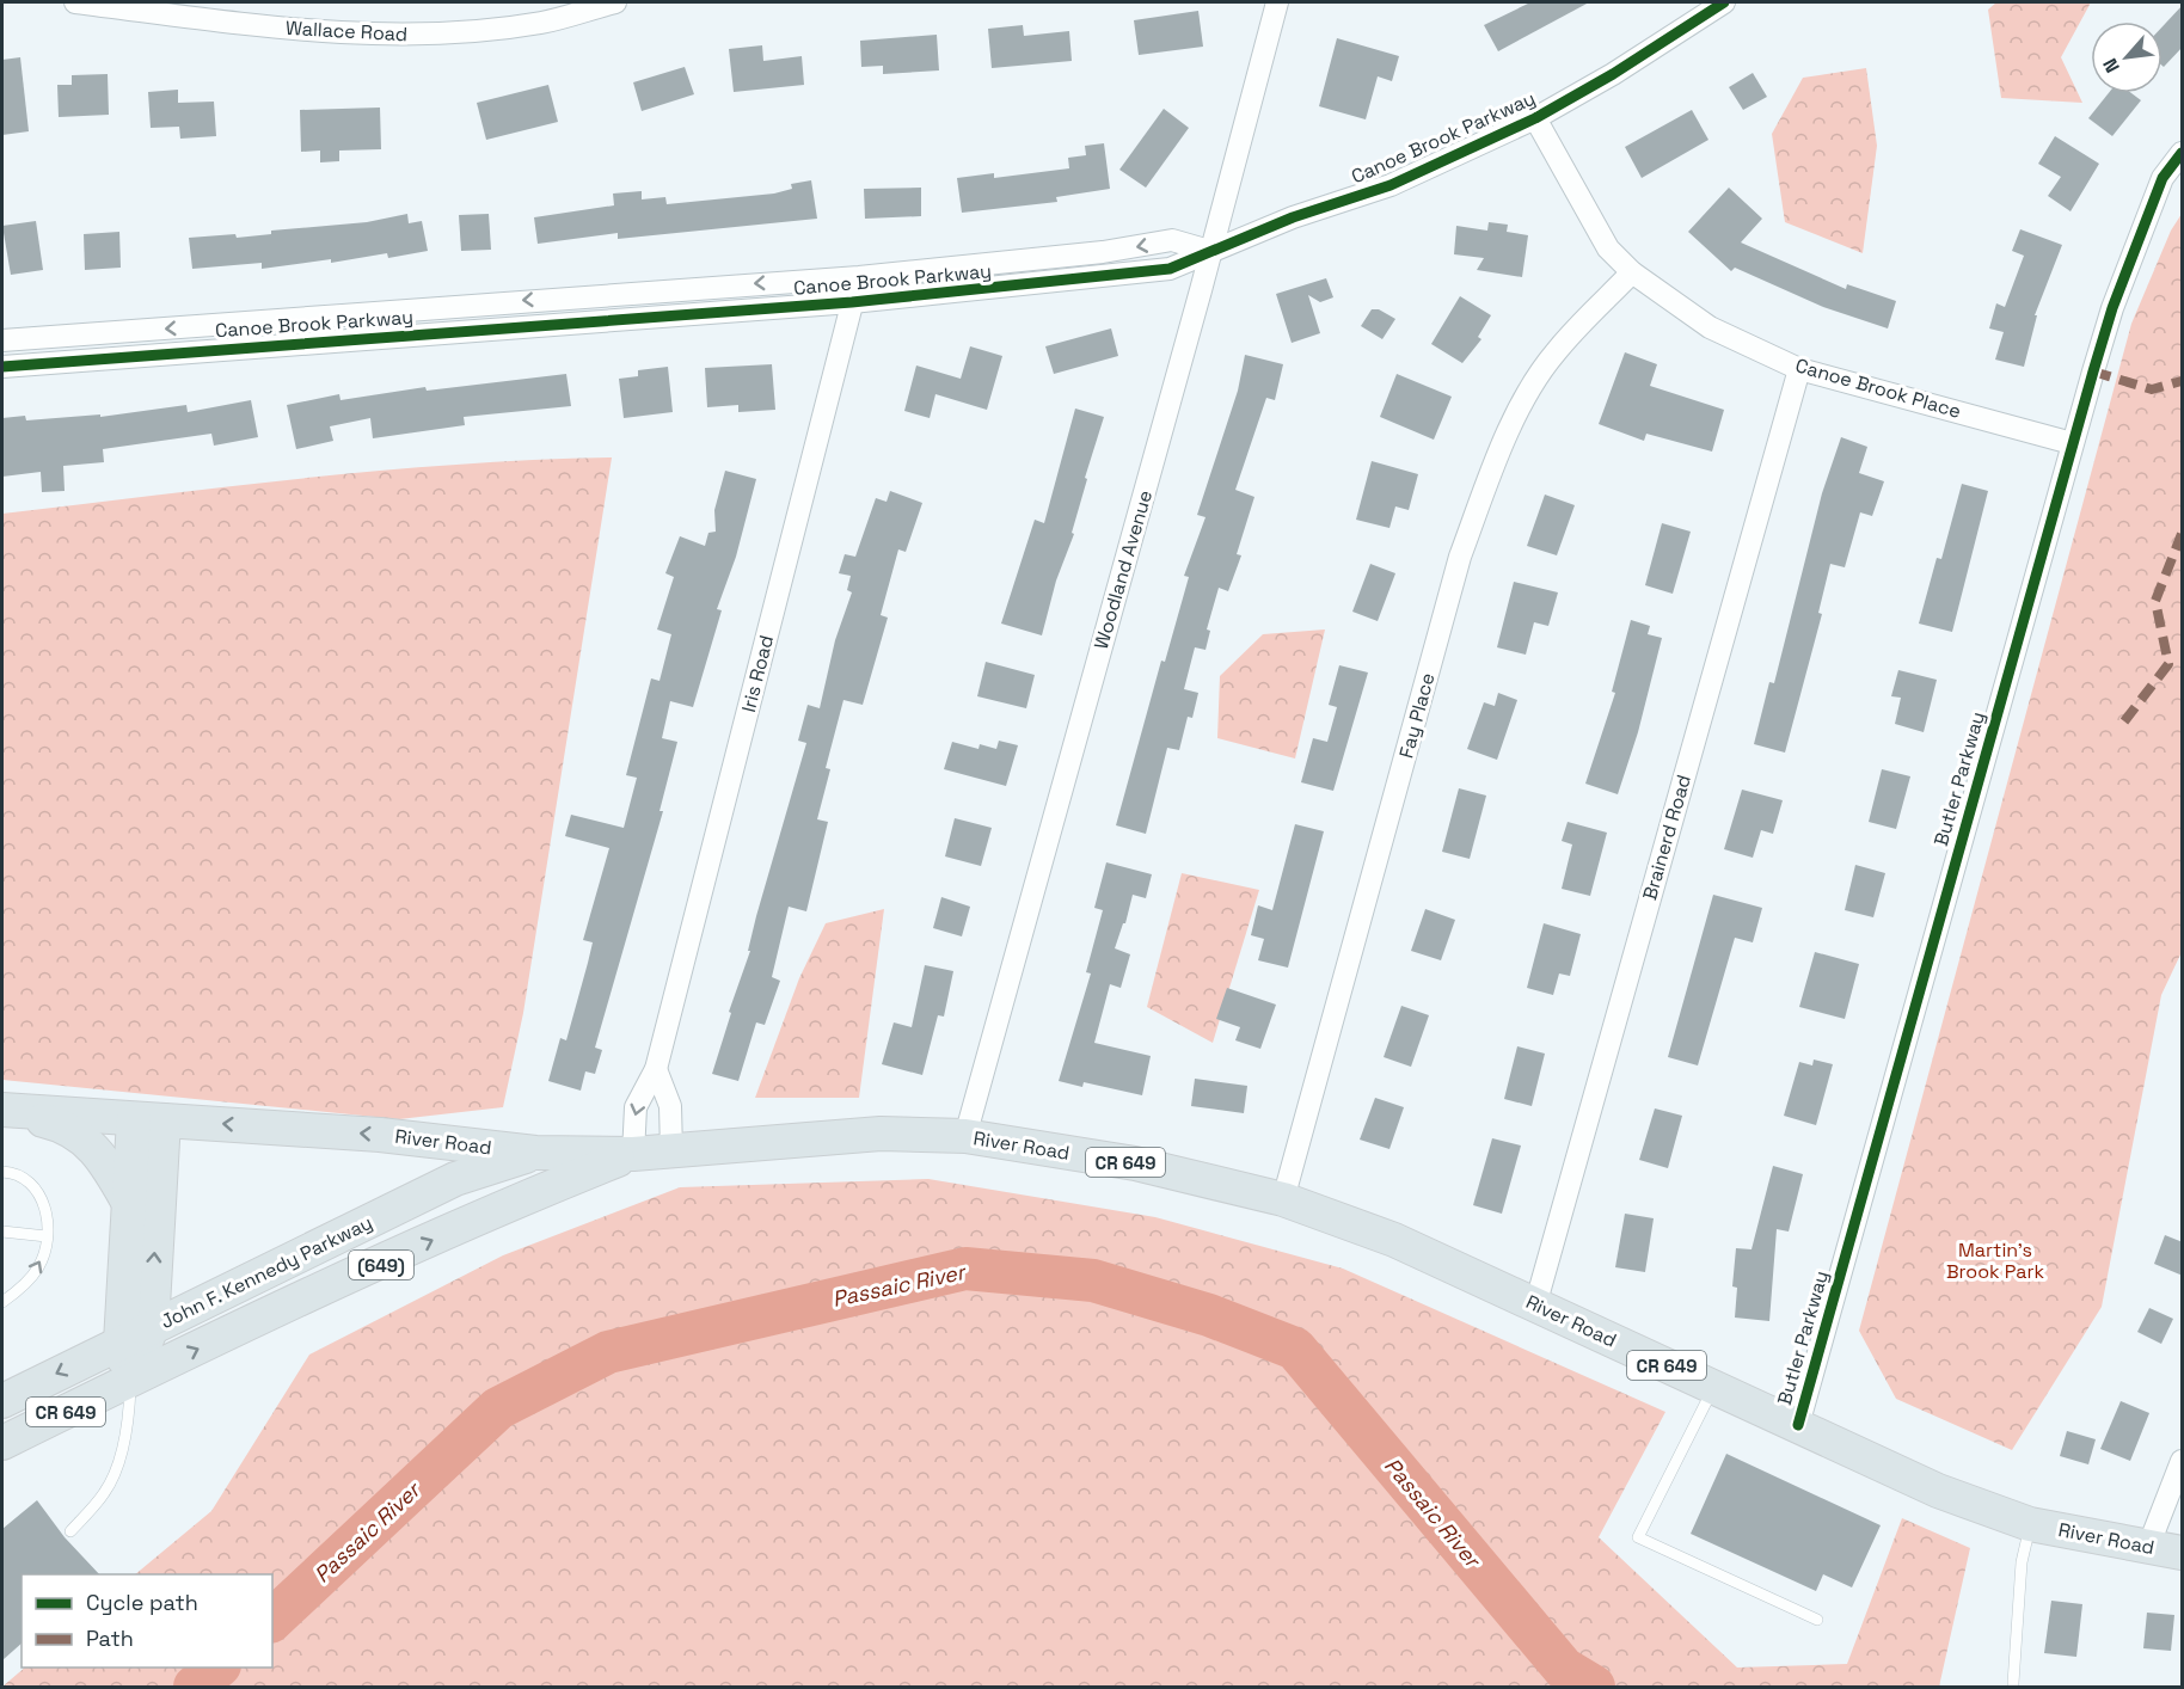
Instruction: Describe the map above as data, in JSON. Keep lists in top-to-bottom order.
{
  "streets": {
    "main road": [
      "River Road",
      "CR 649",
      "(649)",
      "John F. Kennedy Parkway"
    ],
    "street": [
      "Wallace Road",
      "Canoe Brook Parkway",
      "Canoe Brook Place",
      "Woodland Avenue",
      "Iris Road",
      "Fay Place",
      "Butler Parkway",
      "Brainerd Road"
    ]
  },
  "crossings": [
    ["Canoe Brook Parkway", "Canoe Brook Place"],
    ["Canoe Brook Parkway", "Woodland Avenue"],
    ["Canoe Brook Parkway", "Iris Road"],
    ["Canoe Brook Place", "Fay Place"],
    ["Canoe Brook Place", "Butler Parkway"],
    ["Canoe Brook Place", "Brainerd Road"],
    ["Woodland Avenue", "River Road"],
    ["Iris Road", "River Road"],
    ["Iris Road", "John F. Kennedy Parkway"],
    ["Fay Place", "River Road"],
    ["Butler Parkway", "River Road"],
    ["Brainerd Road", "River Road"],
    ["River Road", "John F. Kennedy Parkway"]
  ],
  "water": ["Passaic River"],
  "parks": ["Martin's Brook Park"],
  "legend": ["Cycle path", "Path"],
  "north": "bottom left"
}
